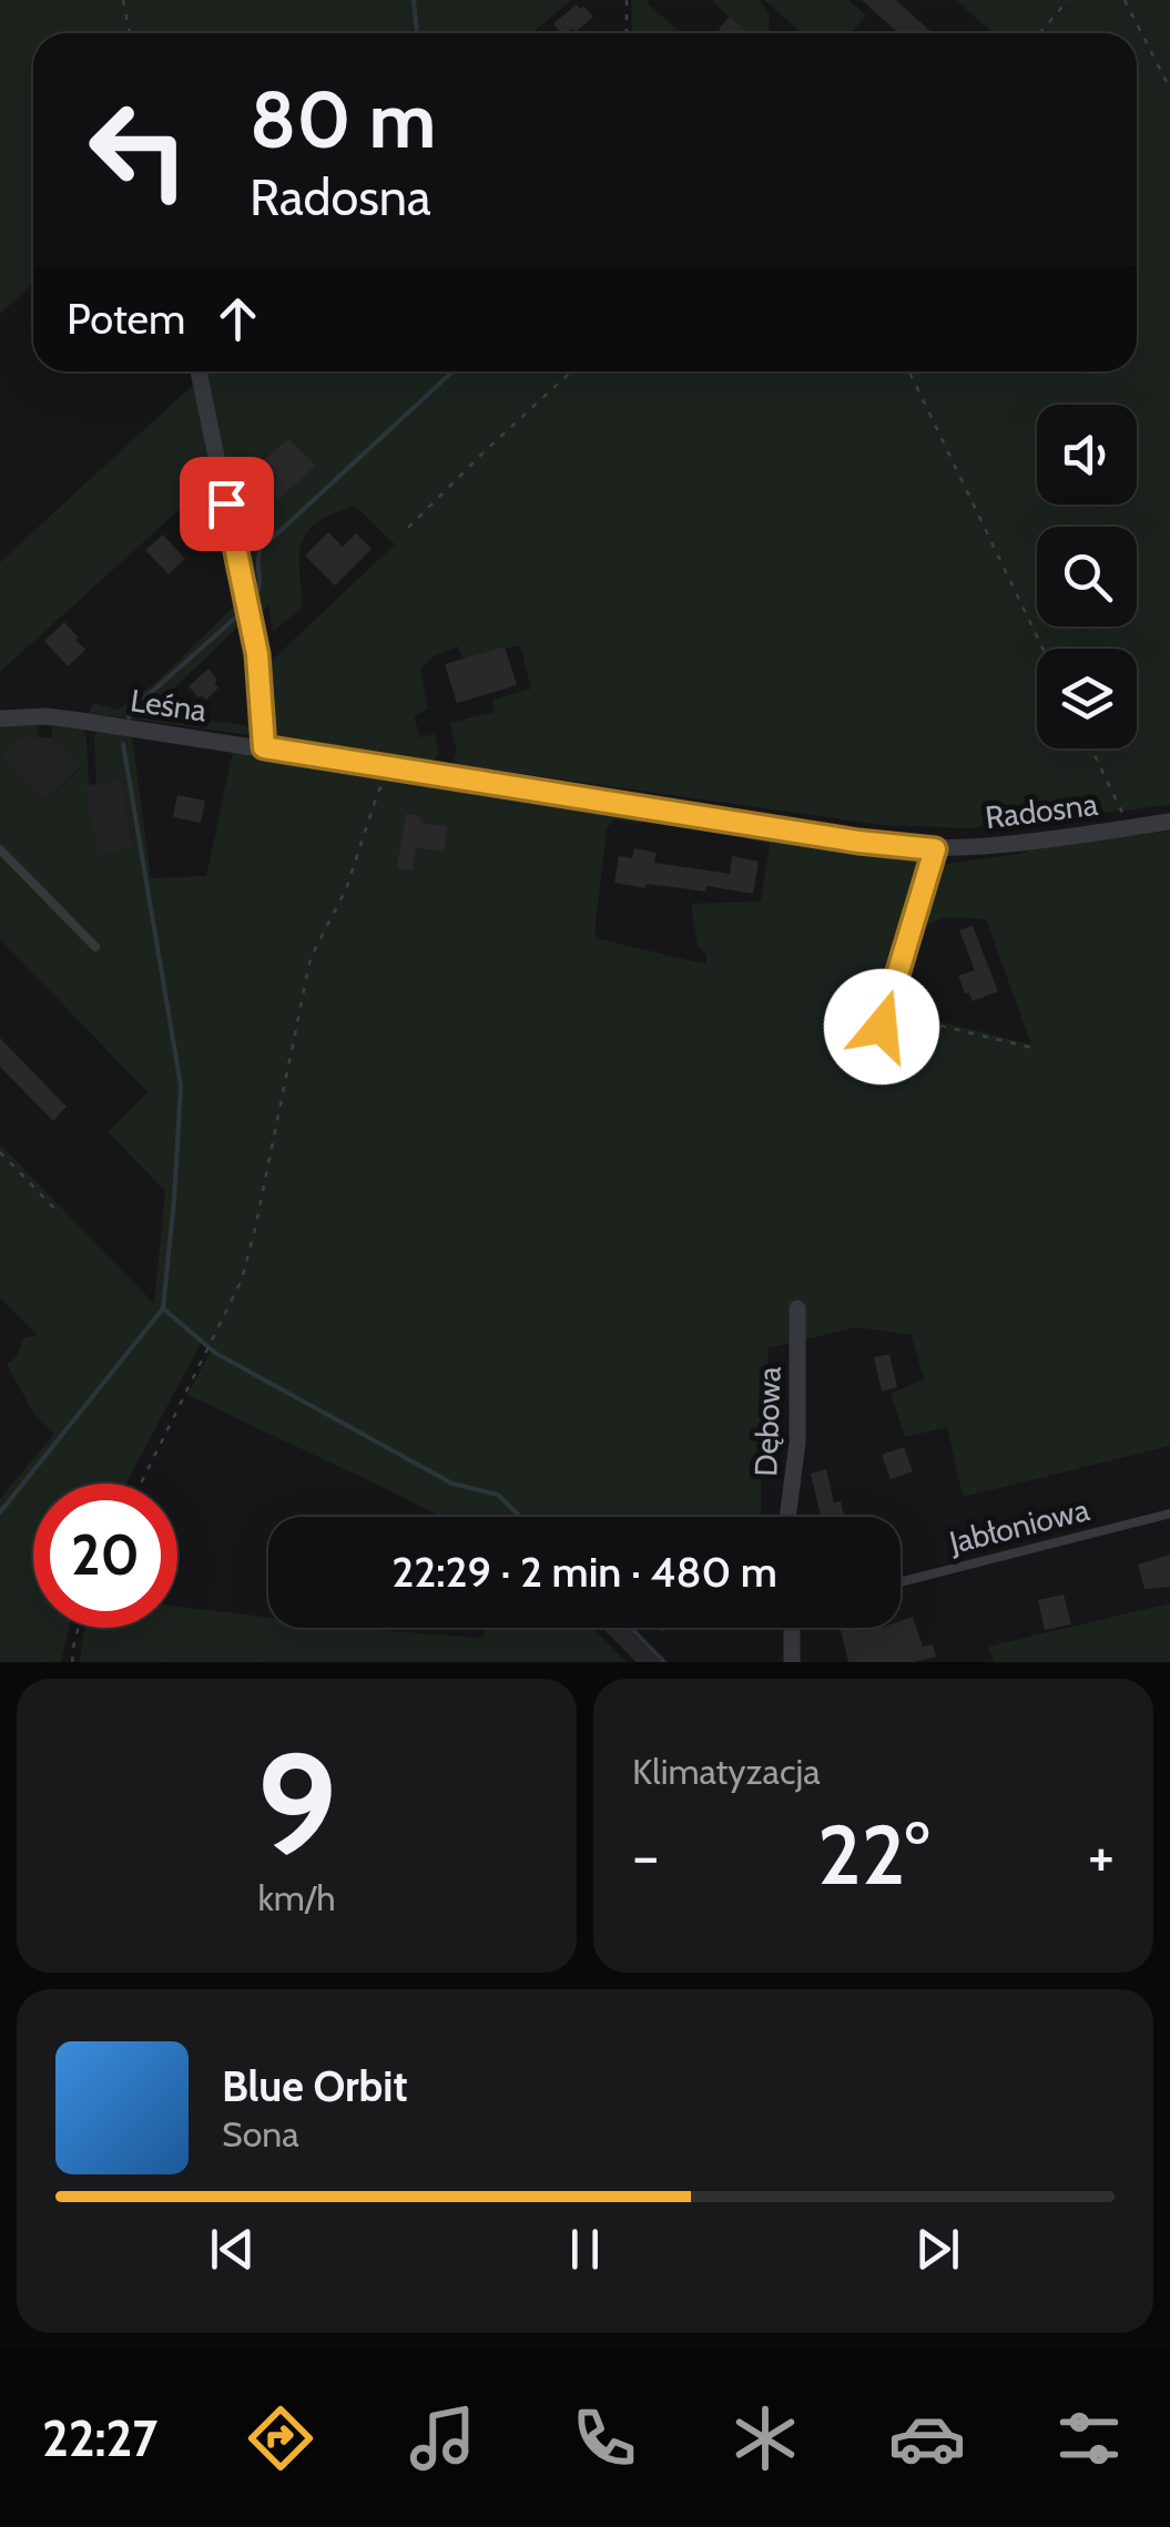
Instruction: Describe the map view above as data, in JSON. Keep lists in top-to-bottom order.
{
  "streets": {
    "street": ["Leśna", "Radosna", "Dębowa"],
    "lane": ["Jabłoniowa"]
  },
  "crossings": [
    ["Leśna", "Radosna"]
  ],
  "page": {
    "turn": ["80 m", "Radosna"],
    "then": "Potem",
    "limit": "20",
    "trip": "22:29 · 2 min · 480 m",
    "tile": [
      ["9", "km/h"],
      "Klimatyzacja"
    ],
    "heat": ["−", "22°", "+"],
    "song": ["Blue Orbit", "Sona"],
    "tabs": "22:27"
  }
}
